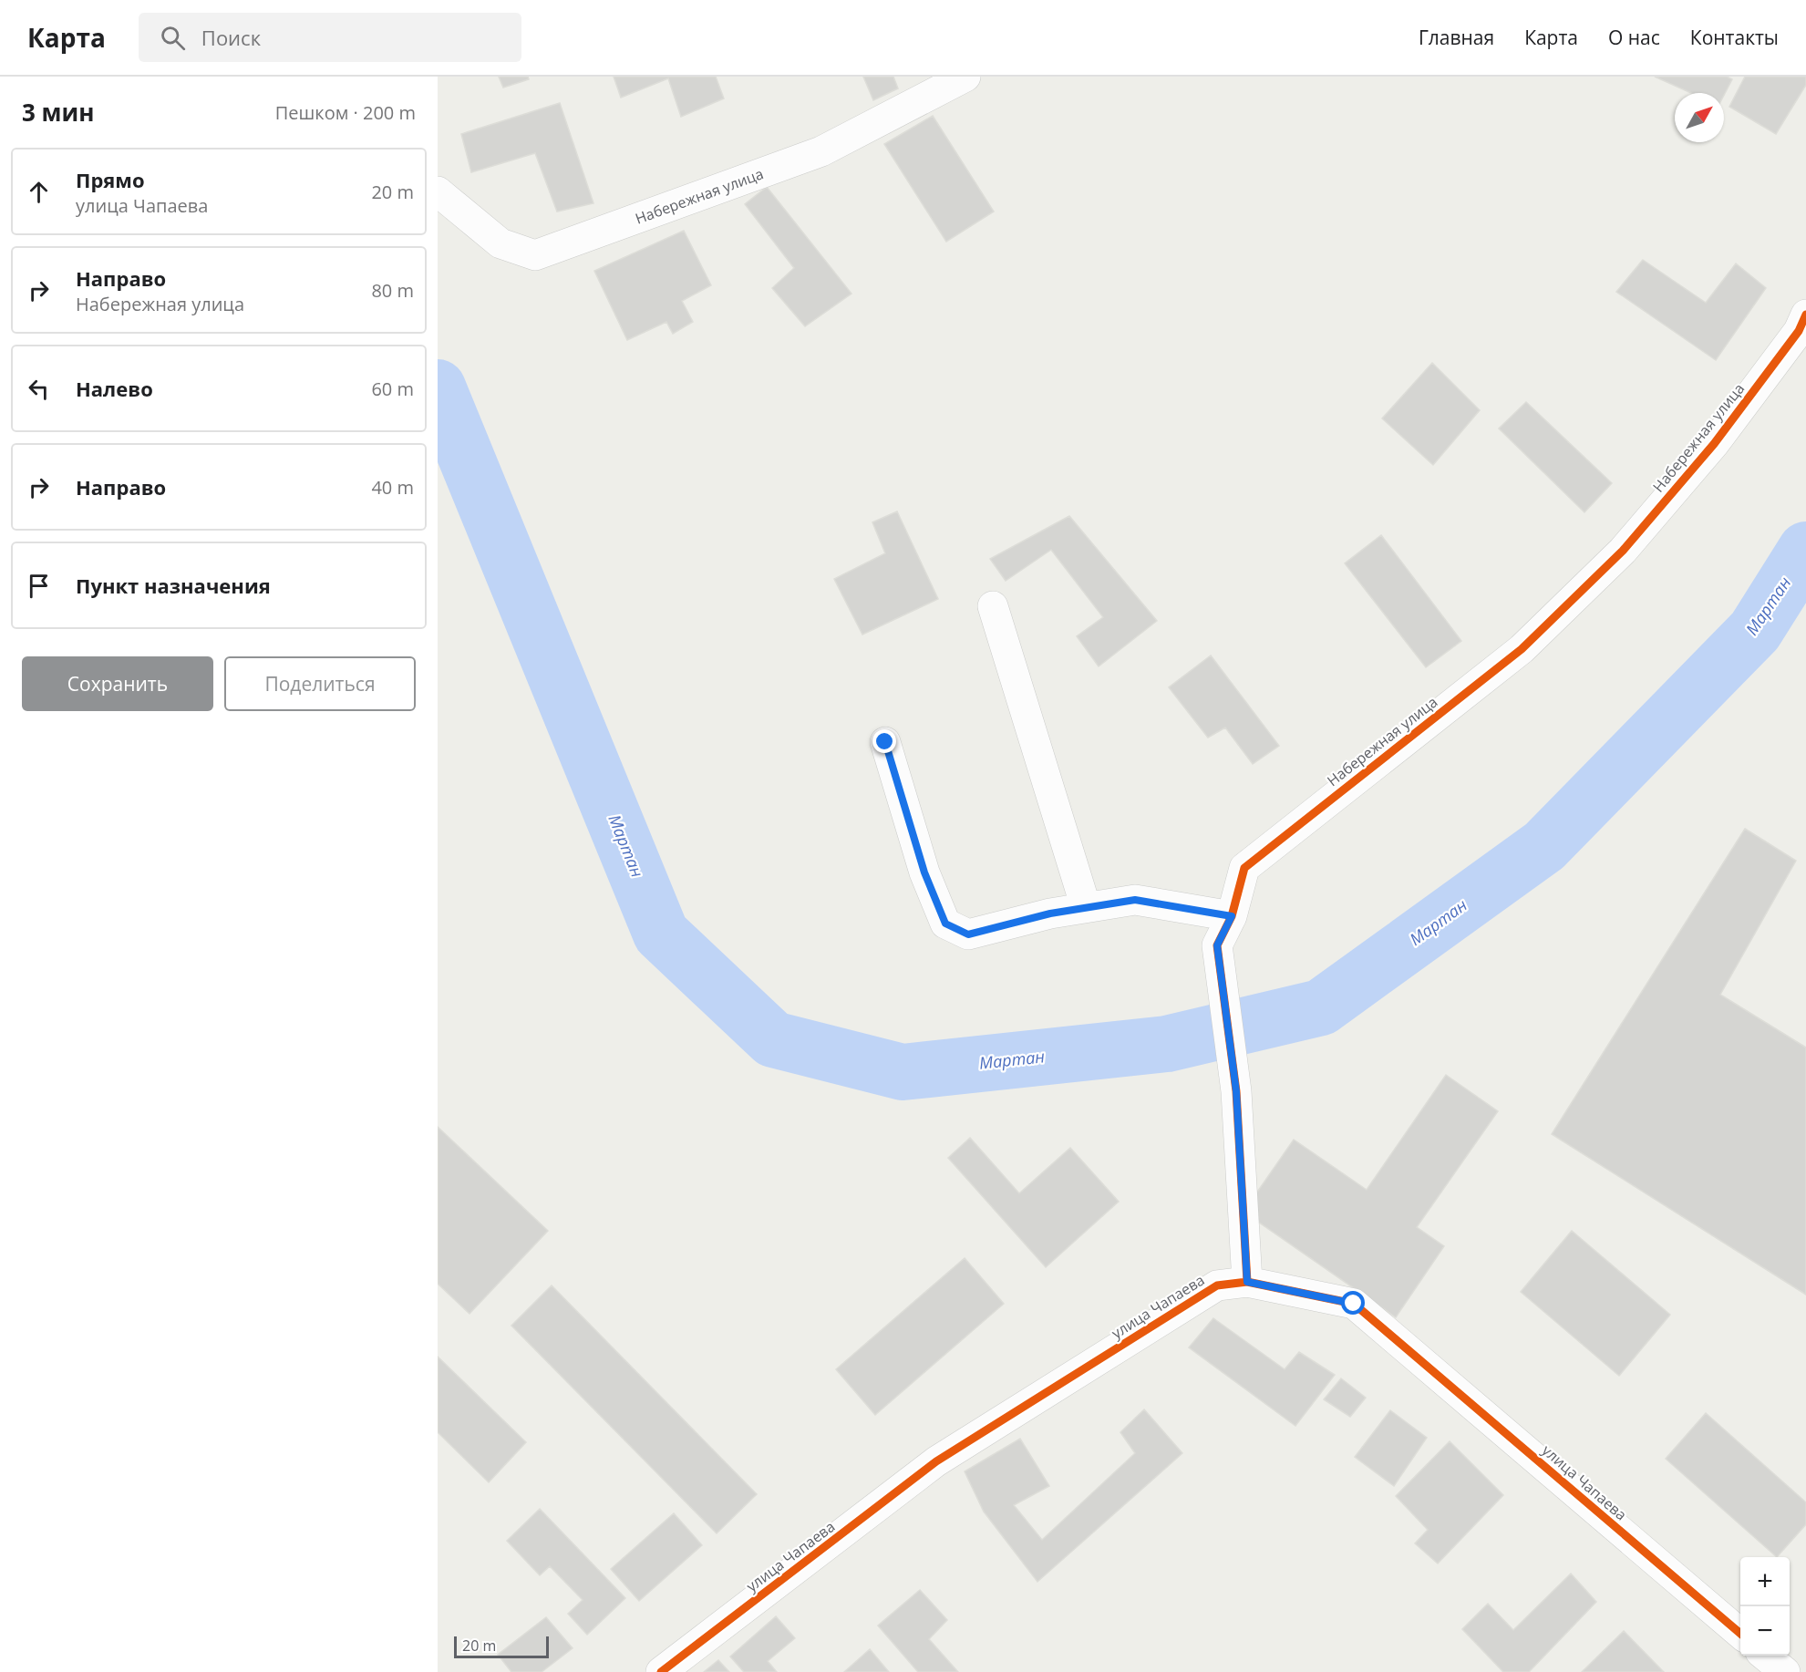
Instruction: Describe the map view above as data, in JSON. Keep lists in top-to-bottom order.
{
  "streets": {
    "street": ["Набережная улица", "улица Чапаева"]
  },
  "crossings": [
    ["Набережная улица", "улица Чапаева"]
  ],
  "water": ["Мартан"],
  "scale_bar": "20 m",
  "north": "top right",
  "page": {
    "header": "Карта",
    "search": "Поиск",
    "nav": [
      "Главная",
      "Карта",
      "О нас",
      "Контакты"
    ],
    "heading": ["3 мин", "Пешком · 200 m"],
    "list": [
      ["Прямо", "улица Чапаева", "20 m"],
      ["Направо", "Набережная улица", "80 m"],
      ["Налево", "60 m"],
      ["Направо", "40 m"],
      "Пункт назначения"
    ],
    "buttons": ["Сохранить", "Поделиться"],
    "map_buttons": ["+", "−"],
    "scale": "20 m"
  }
}
